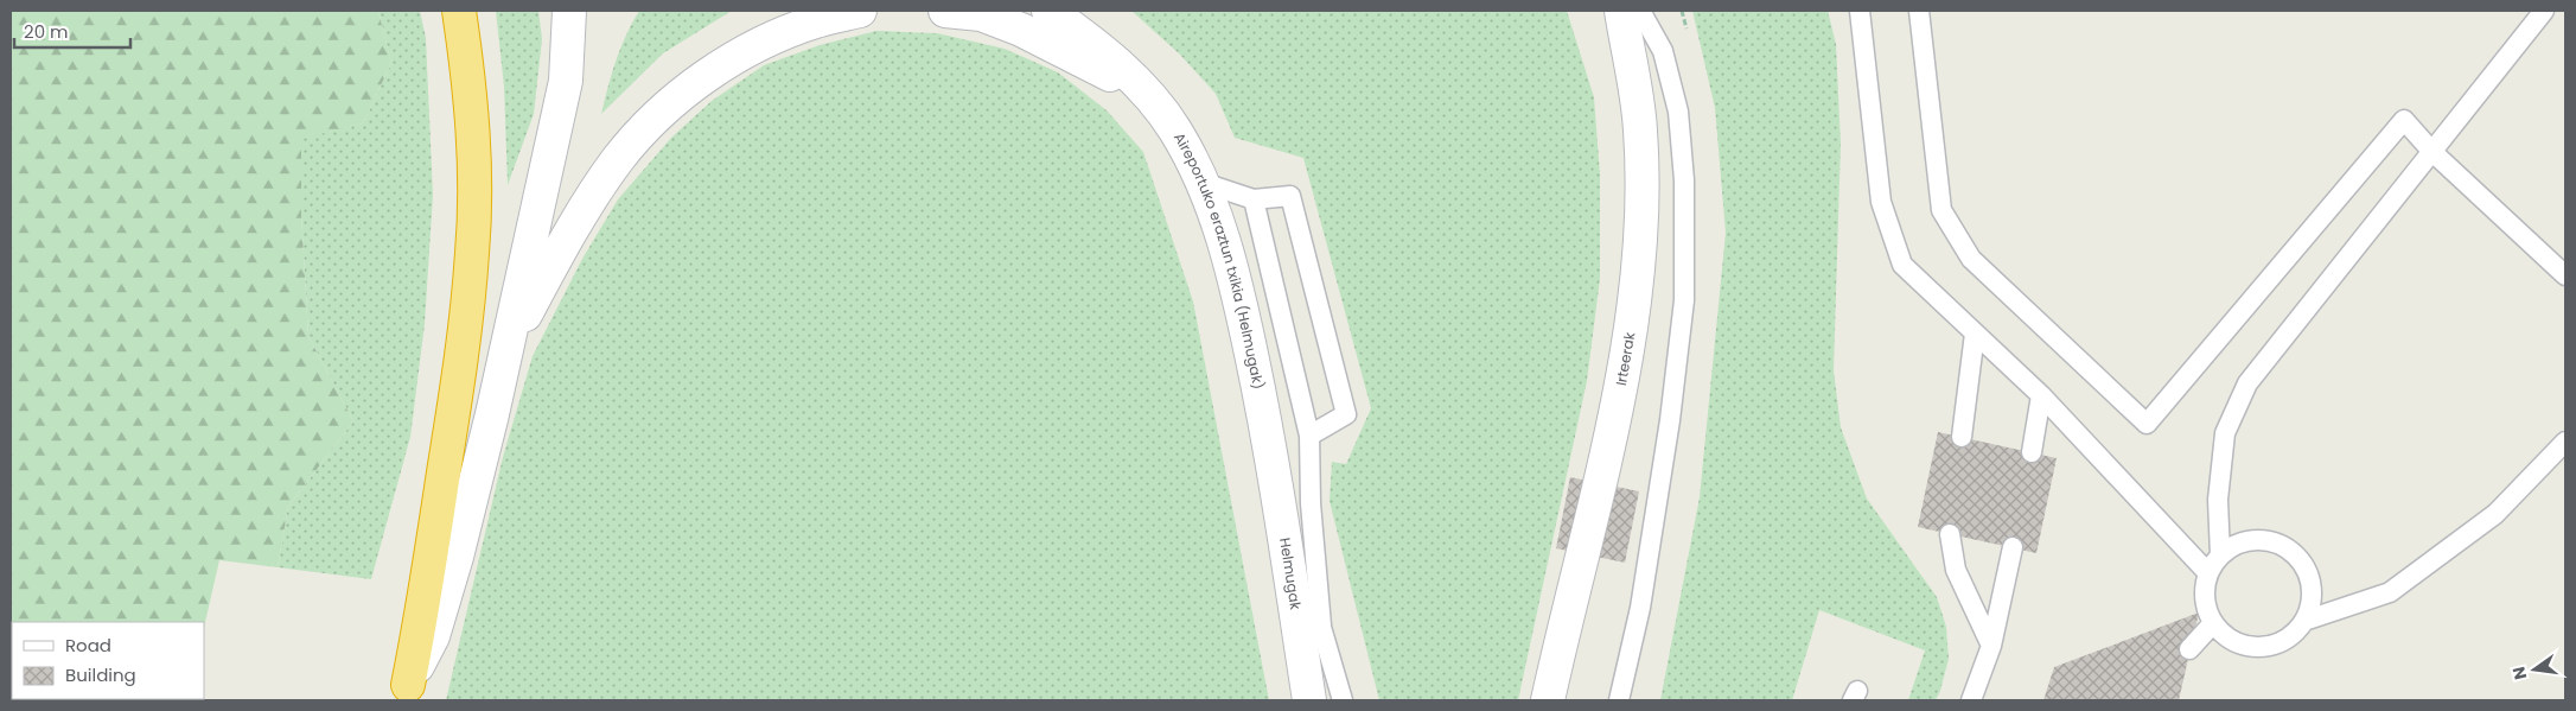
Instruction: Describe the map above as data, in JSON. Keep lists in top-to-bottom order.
{
  "streets": {
    "street": ["Aireportuko eraztun txikia (Helmugak)", "Irteerak", "Helmugak"]
  },
  "crossings": [
    ["Aireportuko eraztun txikia (Helmugak)", "Helmugak"]
  ],
  "legend": ["Road", "Building"],
  "scale_bar": "20 m",
  "north": "left"
}
